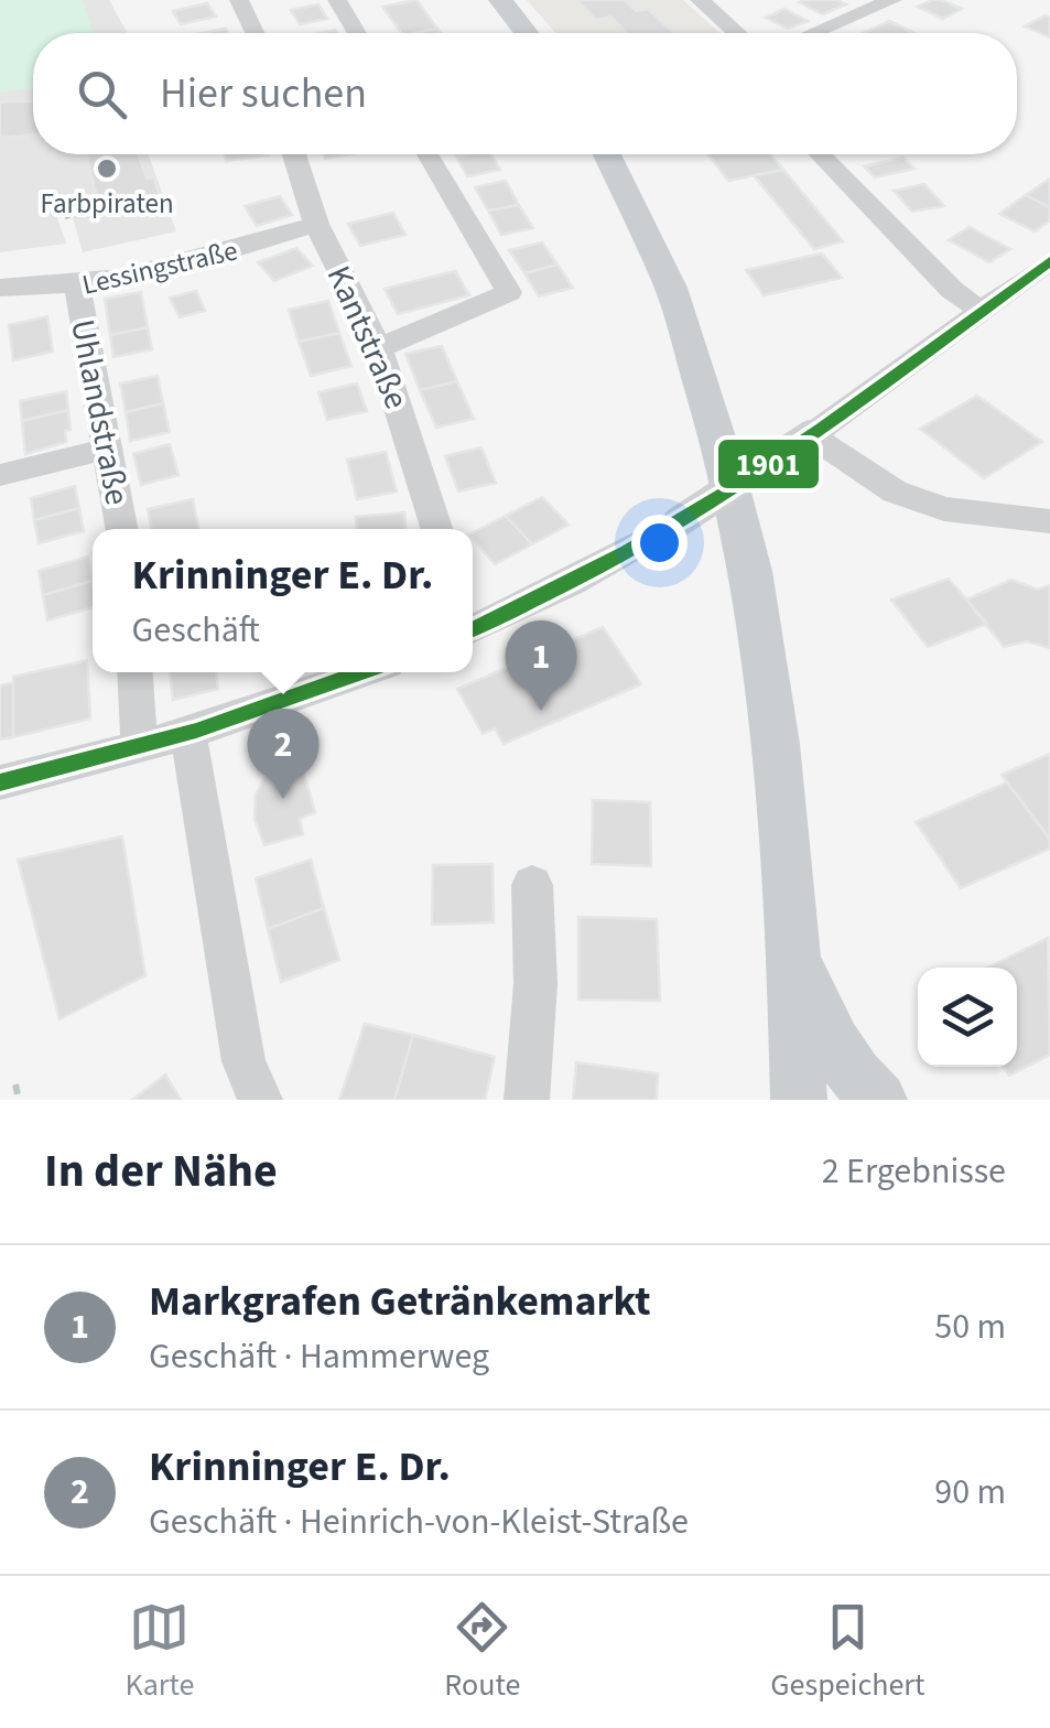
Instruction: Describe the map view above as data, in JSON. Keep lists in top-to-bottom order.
{
  "streets": {
    "street": ["Lessingstraße", "Kantstraße", "Uhlandstraße"]
  },
  "crossings": [
    ["Lessingstraße", "Kantstraße"],
    ["Lessingstraße", "Uhlandstraße"]
  ],
  "places": ["Farbpiraten"],
  "lines": ["transit line 1901"],
  "page": {
    "search": "Hier suchen",
    "popup": ["Krinninger E. Dr.", "Geschäft"],
    "pins": ["1", "2"],
    "heading": ["In der Nähe", "2 Ergebnisse"],
    "list": [
      {
        "mark": "1",
        "name": "Markgrafen Getränkemarkt",
        "note": "Geschäft · Hammerweg",
        "value": "50 m"
      },
      {
        "mark": "2",
        "name": "Krinninger E. Dr.",
        "note": "Geschäft · Heinrich-von-Kleist-Straße",
        "value": "90 m"
      }
    ],
    "nav": ["Karte", "Route", "Gespeichert"]
  }
}
